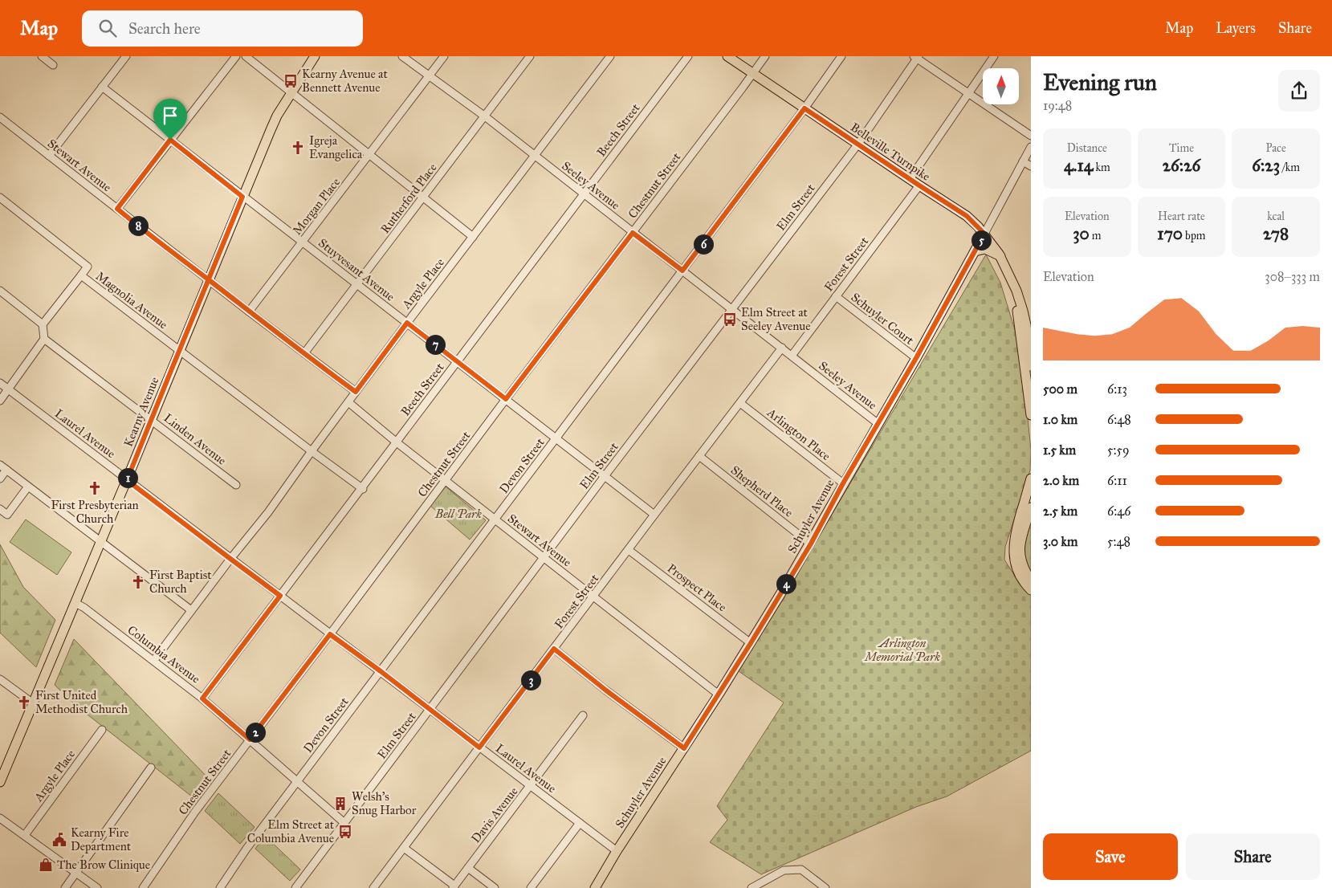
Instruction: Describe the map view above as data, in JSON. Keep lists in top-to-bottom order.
{
  "streets": {
    "main road": ["Belleville Turnpike", "Kearny Avenue", "Schuyler Avenue"],
    "street": [
      "Beech Street",
      "Stewart Avenue",
      "Seeley Avenue",
      "Chestnut Street",
      "Rutherford Place",
      "Morgan Place",
      "Elm Street",
      "Forest Street",
      "Stuyvesant Avenue",
      "Argyle Place",
      "Magnolia Avenue",
      "Schuyler Court",
      "Laurel Avenue",
      "Arlington Place",
      "Linden Avenue",
      "Devon Street",
      "Shepherd Place",
      "Prospect Place",
      "Columbia Avenue",
      "Davis Avenue"
    ]
  },
  "crossings": [
    ["Beech Street", "Stewart Avenue"],
    ["Beech Street", "Seeley Avenue"],
    ["Beech Street", "Stuyvesant Avenue"],
    ["Beech Street", "Magnolia Avenue"],
    ["Beech Street", "Laurel Avenue"],
    ["Beech Street", "Columbia Avenue"],
    ["Belleville Turnpike", "Chestnut Street"],
    ["Belleville Turnpike", "Elm Street"],
    ["Belleville Turnpike", "Forest Street"],
    ["Belleville Turnpike", "Devon Street"],
    ["Belleville Turnpike", "Schuyler Avenue"],
    ["Stewart Avenue", "Chestnut Street"],
    ["Stewart Avenue", "Rutherford Place"],
    ["Stewart Avenue", "Morgan Place"],
    ["Stewart Avenue", "Elm Street"],
    ["Stewart Avenue", "Forest Street"],
    ["Stewart Avenue", "Argyle Place"],
    ["Stewart Avenue", "Kearny Avenue"],
    ["Stewart Avenue", "Devon Street"],
    ["Stewart Avenue", "Schuyler Avenue"],
    ["Seeley Avenue", "Chestnut Street"],
    ["Seeley Avenue", "Rutherford Place"],
    ["Seeley Avenue", "Morgan Place"],
    ["Seeley Avenue", "Elm Street"],
    ["Seeley Avenue", "Forest Street"],
    ["Seeley Avenue", "Argyle Place"],
    ["Seeley Avenue", "Devon Street"],
    ["Seeley Avenue", "Schuyler Avenue"],
    ["Chestnut Street", "Stuyvesant Avenue"],
    ["Chestnut Street", "Laurel Avenue"],
    ["Chestnut Street", "Columbia Avenue"],
    ["Rutherford Place", "Stuyvesant Avenue"],
    ["Morgan Place", "Stuyvesant Avenue"],
    ["Elm Street", "Stuyvesant Avenue"],
    ["Elm Street", "Laurel Avenue"],
    ["Elm Street", "Columbia Avenue"],
    ["Forest Street", "Stuyvesant Avenue"],
    ["Forest Street", "Schuyler Court"],
    ["Forest Street", "Laurel Avenue"],
    ["Forest Street", "Arlington Place"],
    ["Forest Street", "Shepherd Place"],
    ["Forest Street", "Prospect Place"],
    ["Stuyvesant Avenue", "Argyle Place"],
    ["Stuyvesant Avenue", "Kearny Avenue"],
    ["Stuyvesant Avenue", "Devon Street"],
    ["Argyle Place", "Magnolia Avenue"],
    ["Argyle Place", "Laurel Avenue"],
    ["Argyle Place", "Columbia Avenue"],
    ["Magnolia Avenue", "Kearny Avenue"],
    ["Schuyler Court", "Schuyler Avenue"],
    ["Kearny Avenue", "Laurel Avenue"],
    ["Kearny Avenue", "Linden Avenue"],
    ["Kearny Avenue", "Columbia Avenue"],
    ["Laurel Avenue", "Devon Street"],
    ["Laurel Avenue", "Schuyler Avenue"],
    ["Laurel Avenue", "Davis Avenue"],
    ["Arlington Place", "Schuyler Avenue"],
    ["Devon Street", "Columbia Avenue"],
    ["Shepherd Place", "Schuyler Avenue"],
    ["Schuyler Avenue", "Prospect Place"]
  ],
  "parks": ["Bell Park", "Arlington Memorial Park"],
  "places": {
    "bus stop": ["Kearny Avenue at Bennett Avenue", "Elm Street at Seeley Avenue", "Elm Street at Columbia Avenue"],
    "church": [
      "Igreja Evangelica",
      "First Presbyterian Church",
      "First Baptist Church",
      "First United Methodist Church"
    ],
    "building": ["Welsh's Snug Harbor"],
    "public building": ["Kearny Fire Department"],
    "shop": ["The Brow Clinique"]
  },
  "north": "top",
  "page": {
    "header": "Map",
    "search": "Search here",
    "nav": ["Map", "Layers", "Share"],
    "heading": ["Evening run", "19:48"],
    "stats": [
      ["Distance", "4.14 km"],
      ["Time", "26:26"],
      ["Pace", "6:23 /km"],
      ["Elevation", "30 m"],
      ["Heart rate", "170 bpm"],
      ["kcal", "278"]
    ],
    "pins": [
      "8",
      "5",
      "6",
      "7",
      "1",
      "4",
      "3",
      "2"
    ],
    "chart": ["Elevation", "308–333 m"],
    "list": [
      {
        "name": "500 m",
        "note": "6:13"
      },
      {
        "name": "1.0 km",
        "note": "6:48"
      },
      {
        "name": "1.5 km",
        "note": "5:59"
      },
      {
        "name": "2.0 km",
        "note": "6:11"
      },
      {
        "name": "2.5 km",
        "note": "6:46"
      },
      {
        "name": "3.0 km",
        "note": "5:48"
      }
    ],
    "buttons": ["Save", "Share"]
  }
}
